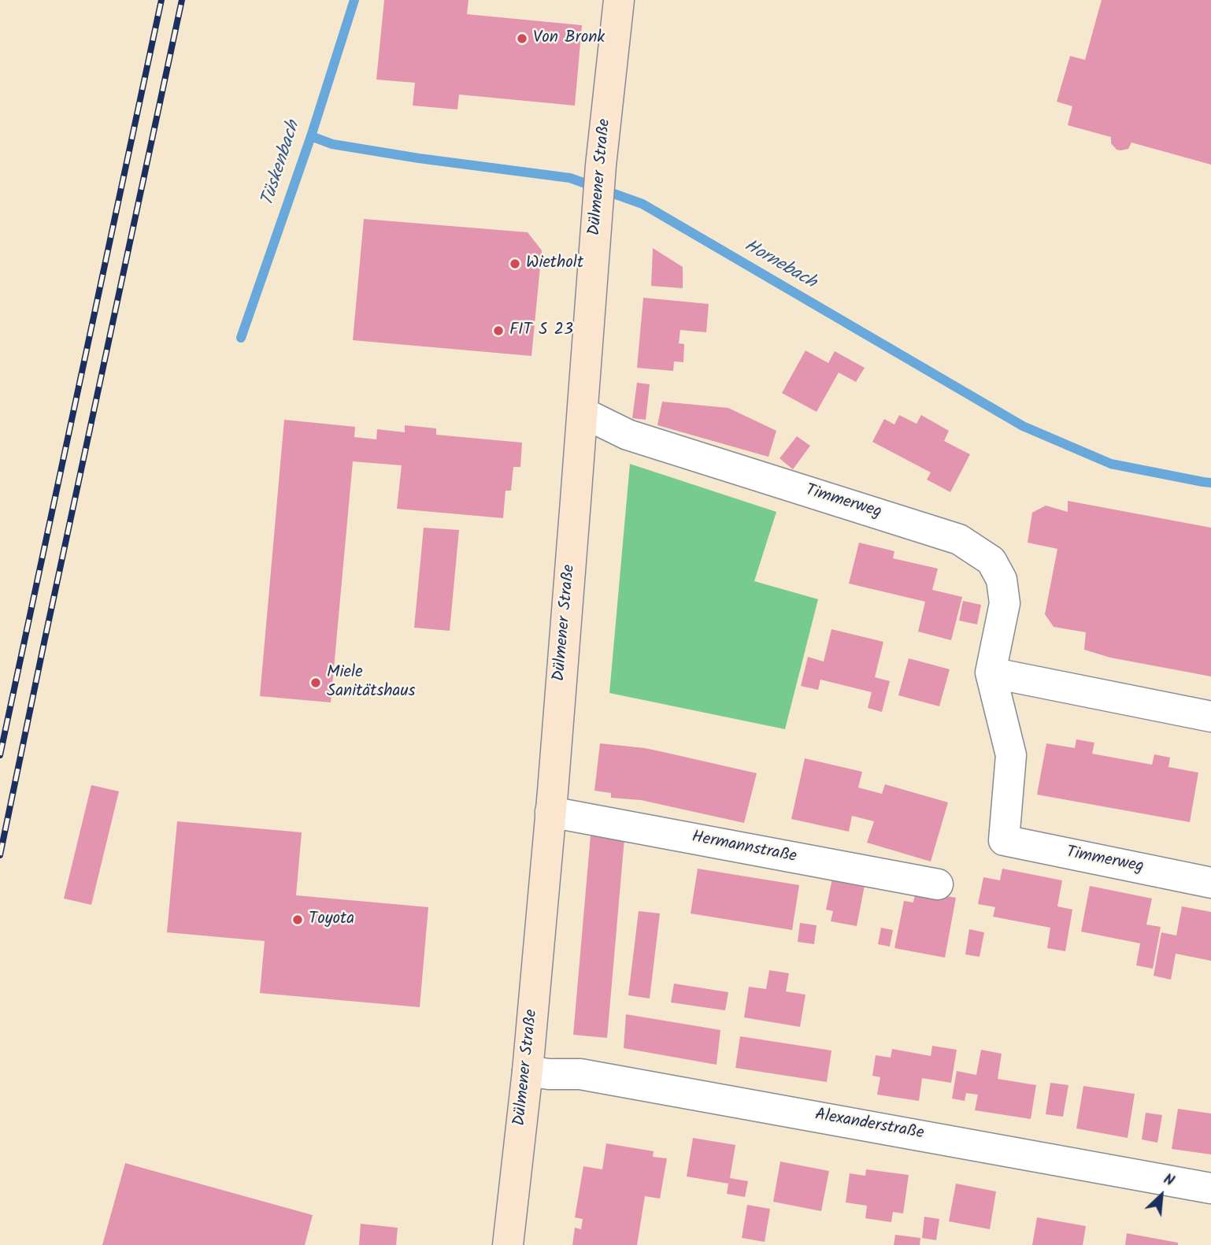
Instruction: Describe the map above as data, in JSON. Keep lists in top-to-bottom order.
{
  "streets": {
    "street": [
      "Dülmener Straße",
      "Timmerweg",
      "Hermannstraße",
      "Alexanderstraße"
    ]
  },
  "crossings": [
    ["Dülmener Straße", "Timmerweg"],
    ["Dülmener Straße", "Hermannstraße"],
    ["Dülmener Straße", "Alexanderstraße"]
  ],
  "water": ["Tüskenbach", "Hornebach"],
  "places": [
    "Von Bronk",
    "Wietholt",
    "FIT S 23",
    "Miele Sanitätshaus",
    "Toyota"
  ],
  "north": "top right"
}
